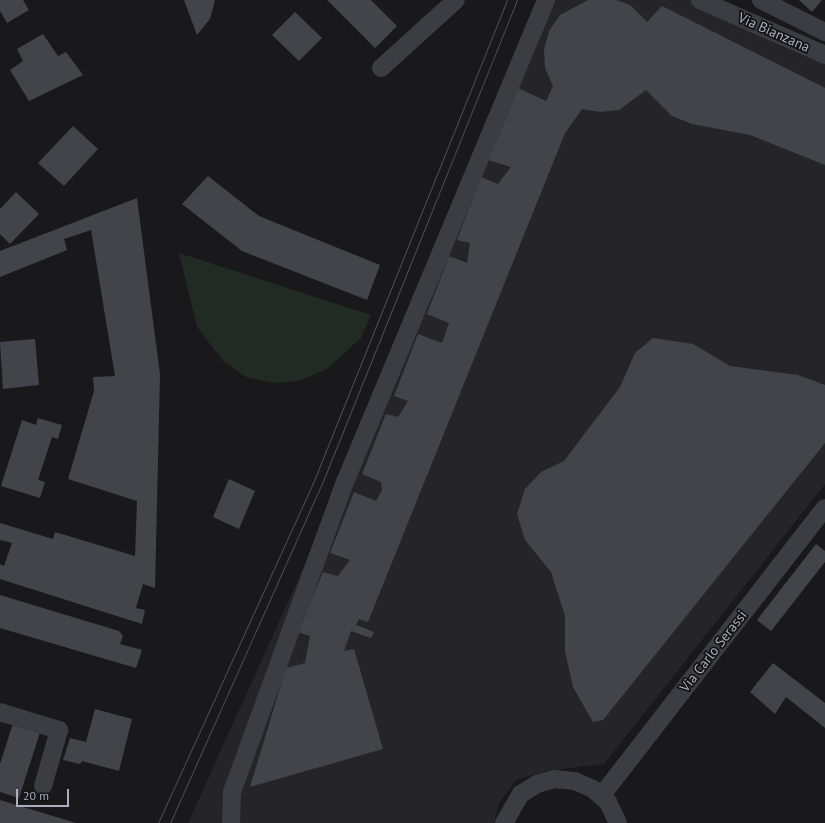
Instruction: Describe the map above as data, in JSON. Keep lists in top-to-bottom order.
{
  "streets": {
    "street": ["Via Bianzana", "Via Carlo Serassi"]
  },
  "scale_bar": "20 m"
}
